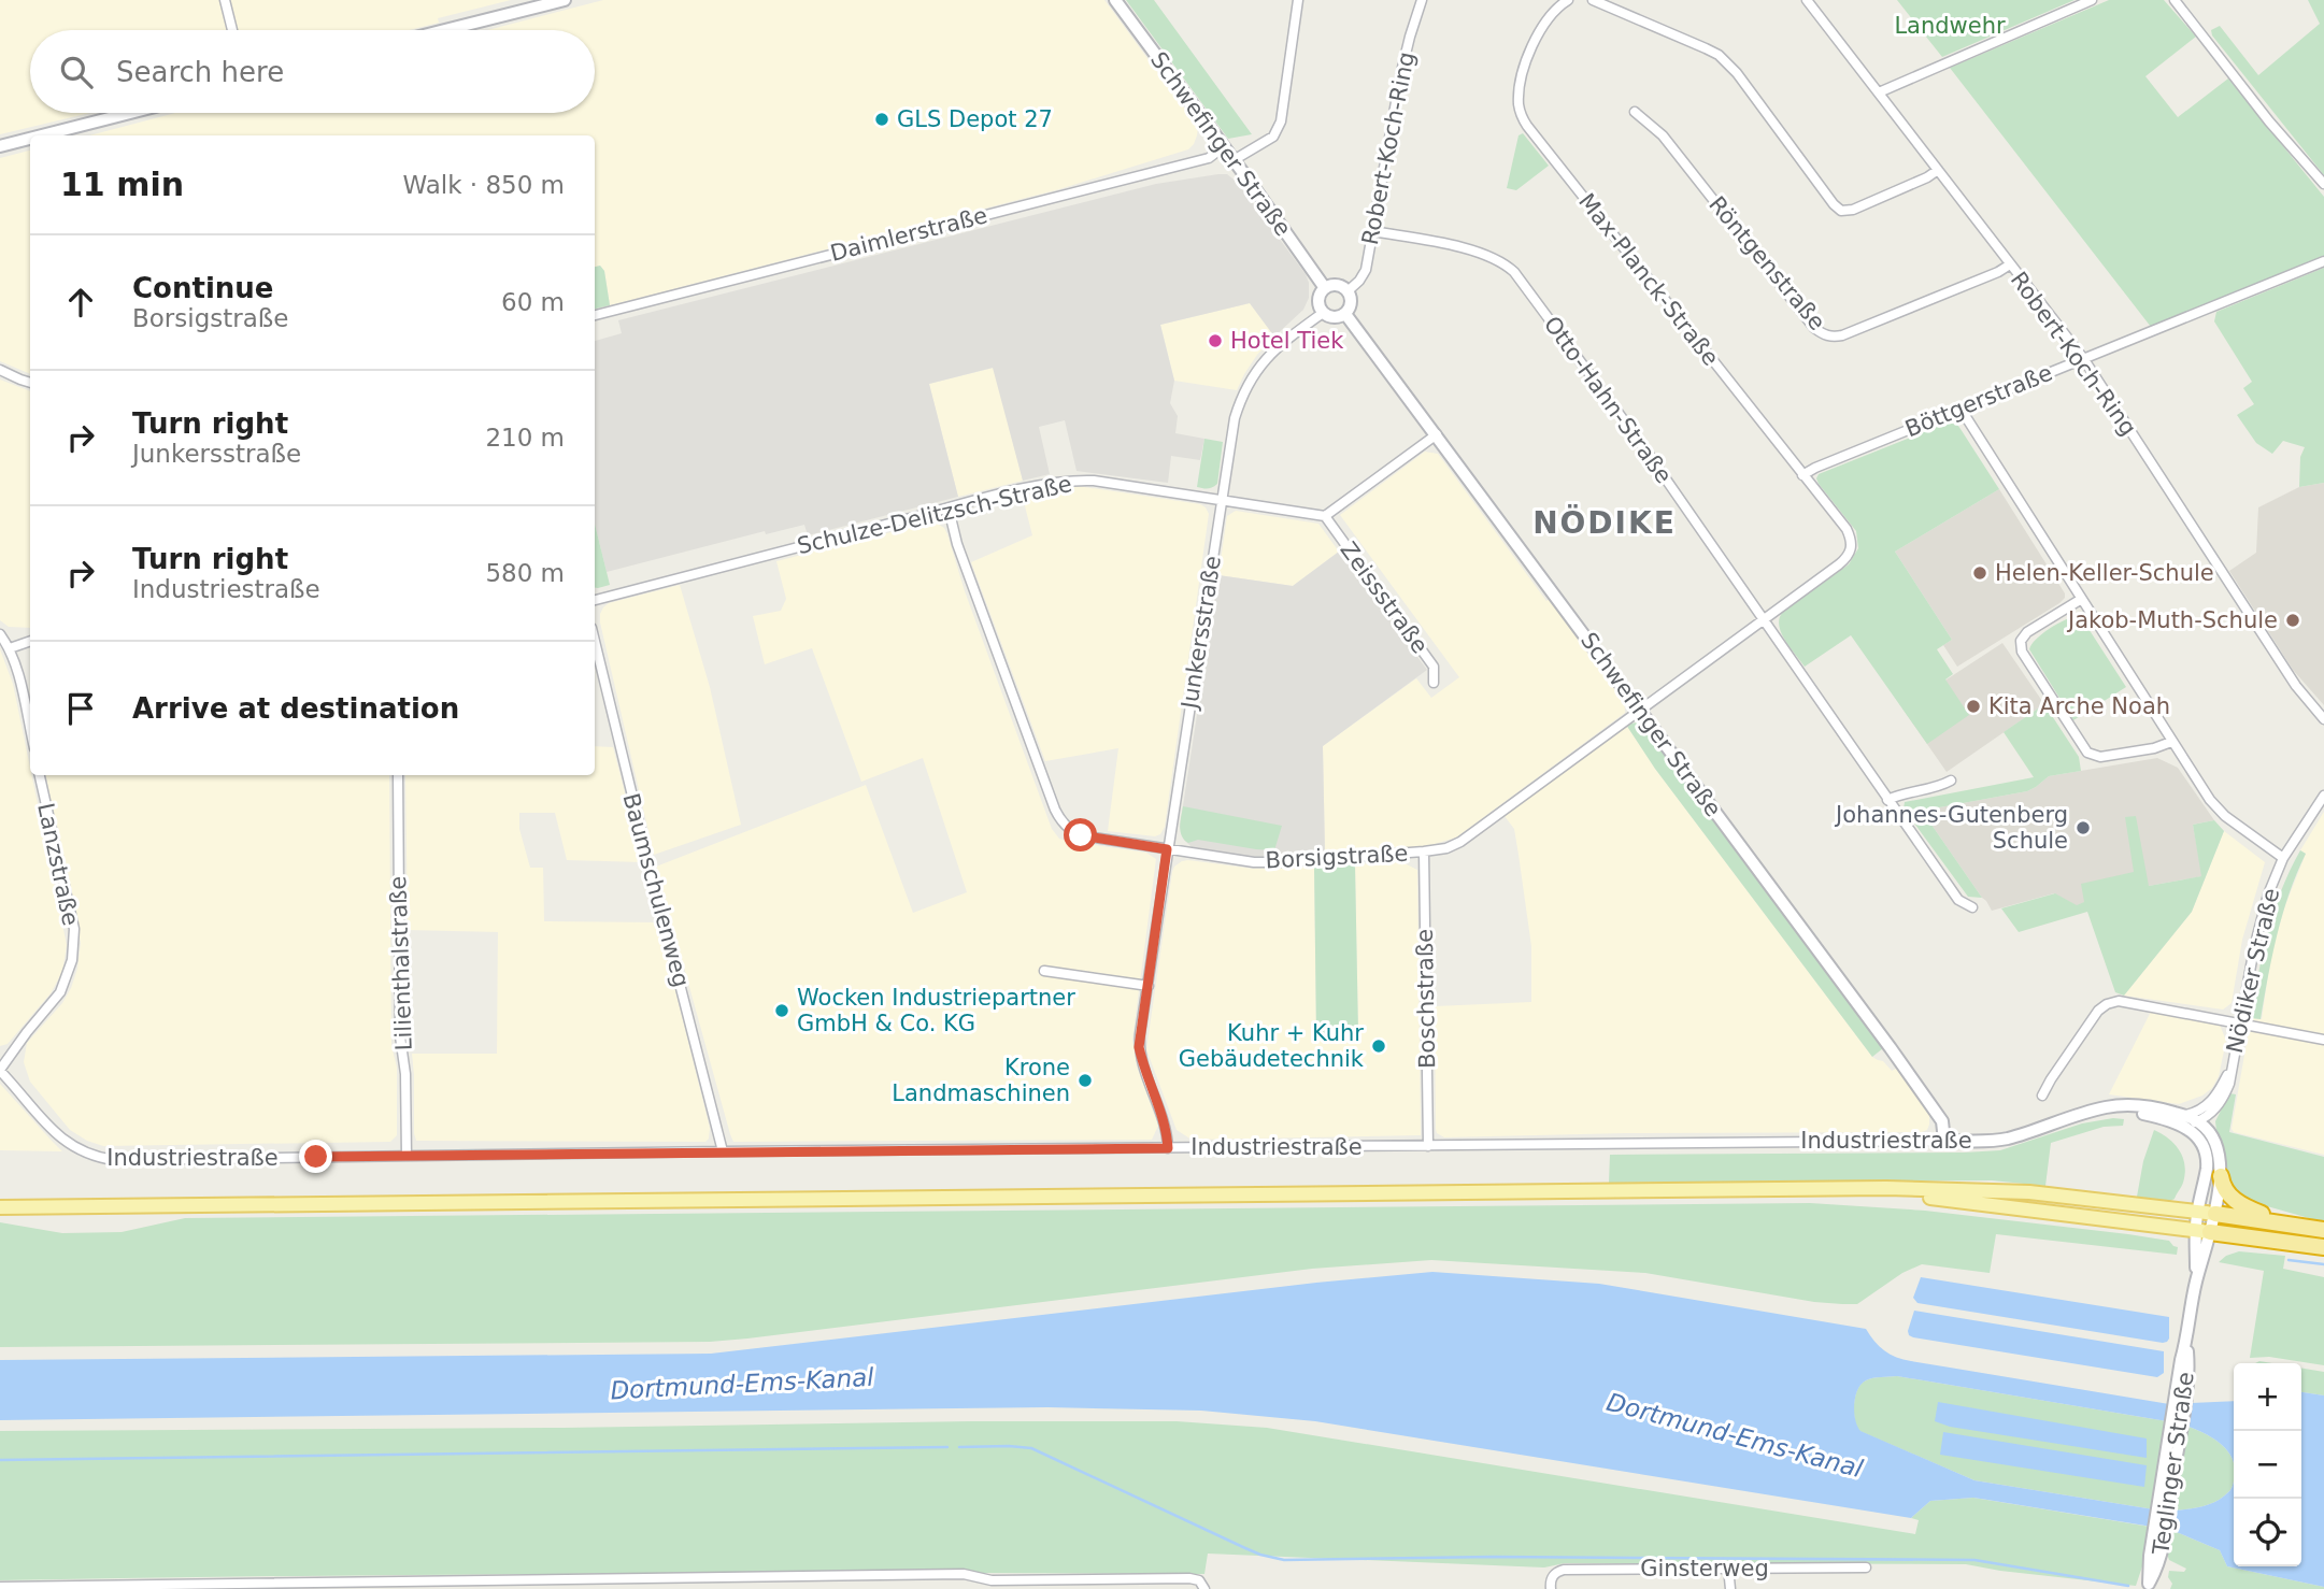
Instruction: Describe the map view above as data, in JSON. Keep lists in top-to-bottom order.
{
  "streets": {
    "street": [
      "Schwefinger Straße",
      "Robert-Koch-Ring",
      "Daimlerstraße",
      "Röntgenstraße",
      "Max-Planck-Straße",
      "Otto-Hahn-Straße",
      "Böttgerstraße",
      "Schulze-Delitzsch-Straße",
      "Zeissstraße",
      "Junkersstraße",
      "Borsigstraße",
      "Lanzstraße",
      "Baumschulenweg",
      "Lilienthalstraße",
      "Nödiker Straße",
      "Boschstraße",
      "Industriestraße",
      "Teglinger Straße",
      "Ginsterweg"
    ]
  },
  "crossings": [
    ["Schwefinger Straße", "Robert-Koch-Ring"],
    ["Schwefinger Straße", "Daimlerstraße"],
    ["Schwefinger Straße", "Junkersstraße"],
    ["Schwefinger Straße", "Borsigstraße"],
    ["Schwefinger Straße", "Industriestraße"],
    ["Robert-Koch-Ring", "Röntgenstraße"],
    ["Robert-Koch-Ring", "Otto-Hahn-Straße"],
    ["Robert-Koch-Ring", "Böttgerstraße"],
    ["Robert-Koch-Ring", "Junkersstraße"],
    ["Max-Planck-Straße", "Böttgerstraße"],
    ["Max-Planck-Straße", "Borsigstraße"],
    ["Otto-Hahn-Straße", "Borsigstraße"],
    ["Schulze-Delitzsch-Straße", "Zeissstraße"],
    ["Schulze-Delitzsch-Straße", "Junkersstraße"],
    ["Schulze-Delitzsch-Straße", "Borsigstraße"],
    ["Junkersstraße", "Borsigstraße"],
    ["Junkersstraße", "Industriestraße"],
    ["Borsigstraße", "Boschstraße"],
    ["Lanzstraße", "Industriestraße"],
    ["Baumschulenweg", "Industriestraße"],
    ["Lilienthalstraße", "Industriestraße"],
    ["Nödiker Straße", "Industriestraße"],
    ["Boschstraße", "Industriestraße"],
    ["Industriestraße", "Teglinger Straße"]
  ],
  "districts": ["NÖDIKE"],
  "water": ["Dortmund-Ems-Kanal"],
  "parks": ["Landwehr"],
  "places": [
    "GLS Depot 27",
    "Hotel Tiek",
    "Helen-Keller-Schule",
    "Jakob-Muth-Schule",
    "Kita Arche Noah",
    "Johannes-Gutenberg Schule",
    "Wocken Industriepartner GmbH & Co. KG",
    "Kuhr + Kuhr Gebäudetechnik",
    "Krone Landmaschinen"
  ],
  "page": {
    "search": "Search here",
    "heading": ["11 min", "Walk · 850 m"],
    "list": [
      ["Continue", "Borsigstraße", "60 m"],
      ["Turn right", "Junkersstraße", "210 m"],
      ["Turn right", "Industriestraße", "580 m"],
      "Arrive at destination"
    ],
    "map_buttons": ["+", "−"]
  }
}
